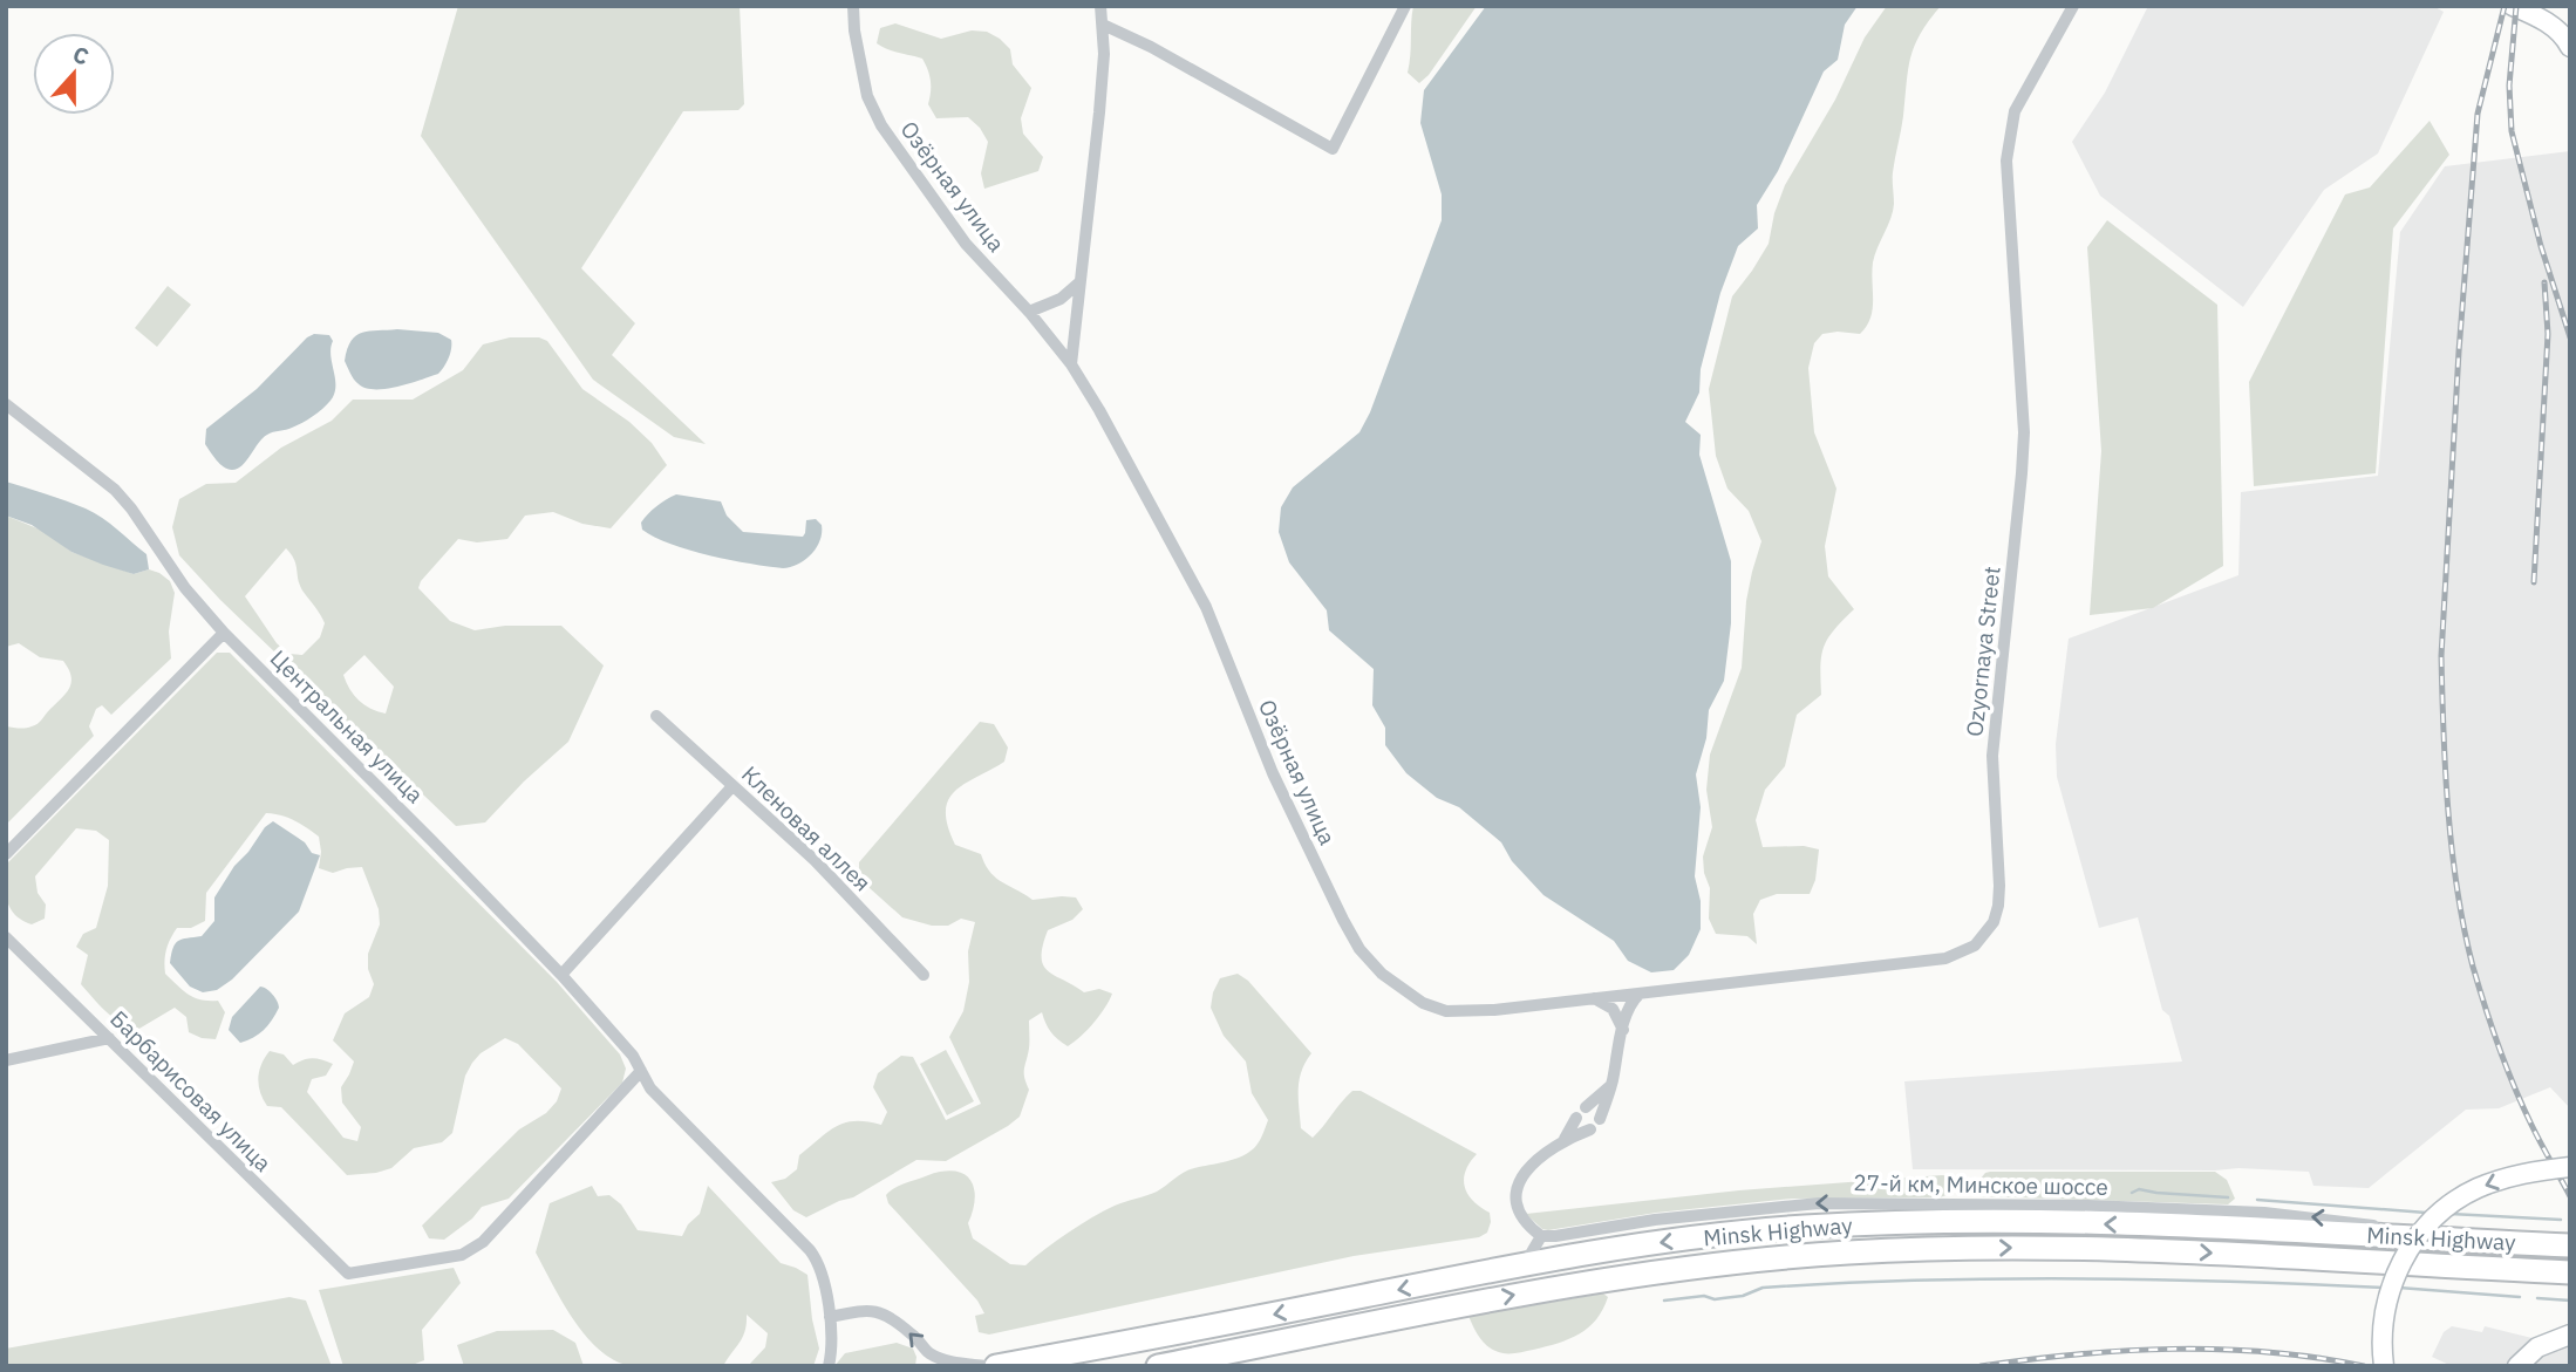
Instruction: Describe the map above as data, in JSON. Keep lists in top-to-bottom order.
{
  "streets": {
    "highway": ["Minsk Highway"],
    "street": [
      "Озёрная улица",
      "Ozyornaya Street",
      "Центральная улица",
      "Кленовая аллея",
      "Барбарисовая улица",
      "27-й км, Минское шоссе"
    ]
  },
  "crossings": [
    ["Озёрная улица", "Ozyornaya Street"],
    ["Центральная улица", "Барбарисовая улица"],
    ["27-й км, Минское шоссе", "Minsk Highway"]
  ],
  "one_way": ["27-й км, Минское шоссе"],
  "north": "top"
}
